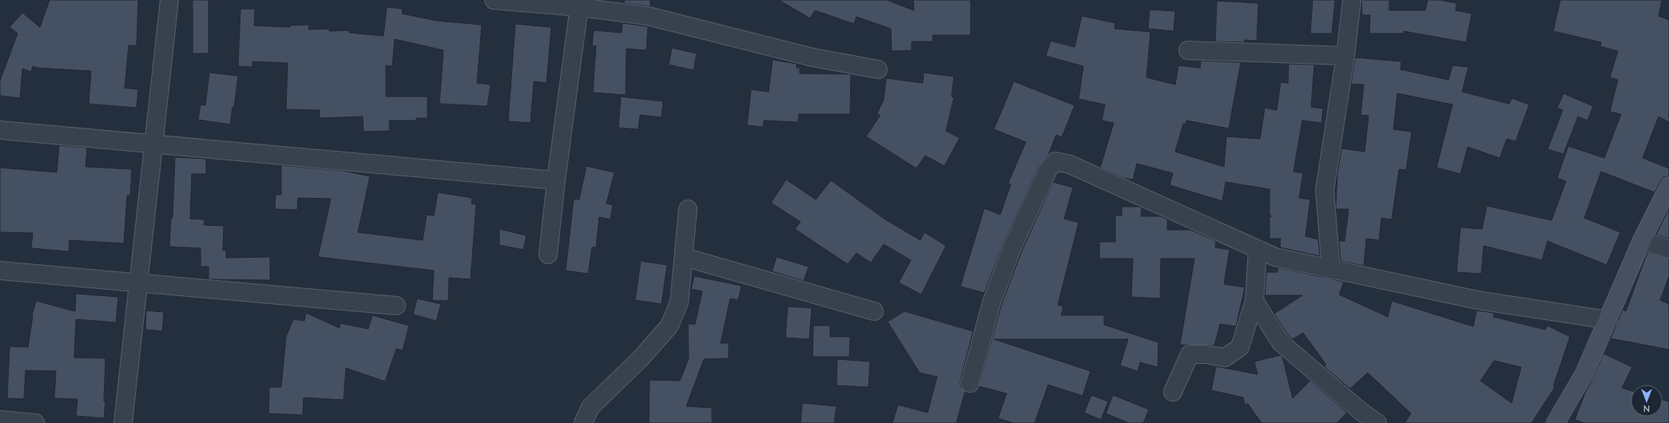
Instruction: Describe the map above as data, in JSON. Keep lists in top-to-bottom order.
{
  "north": "bottom"
}
